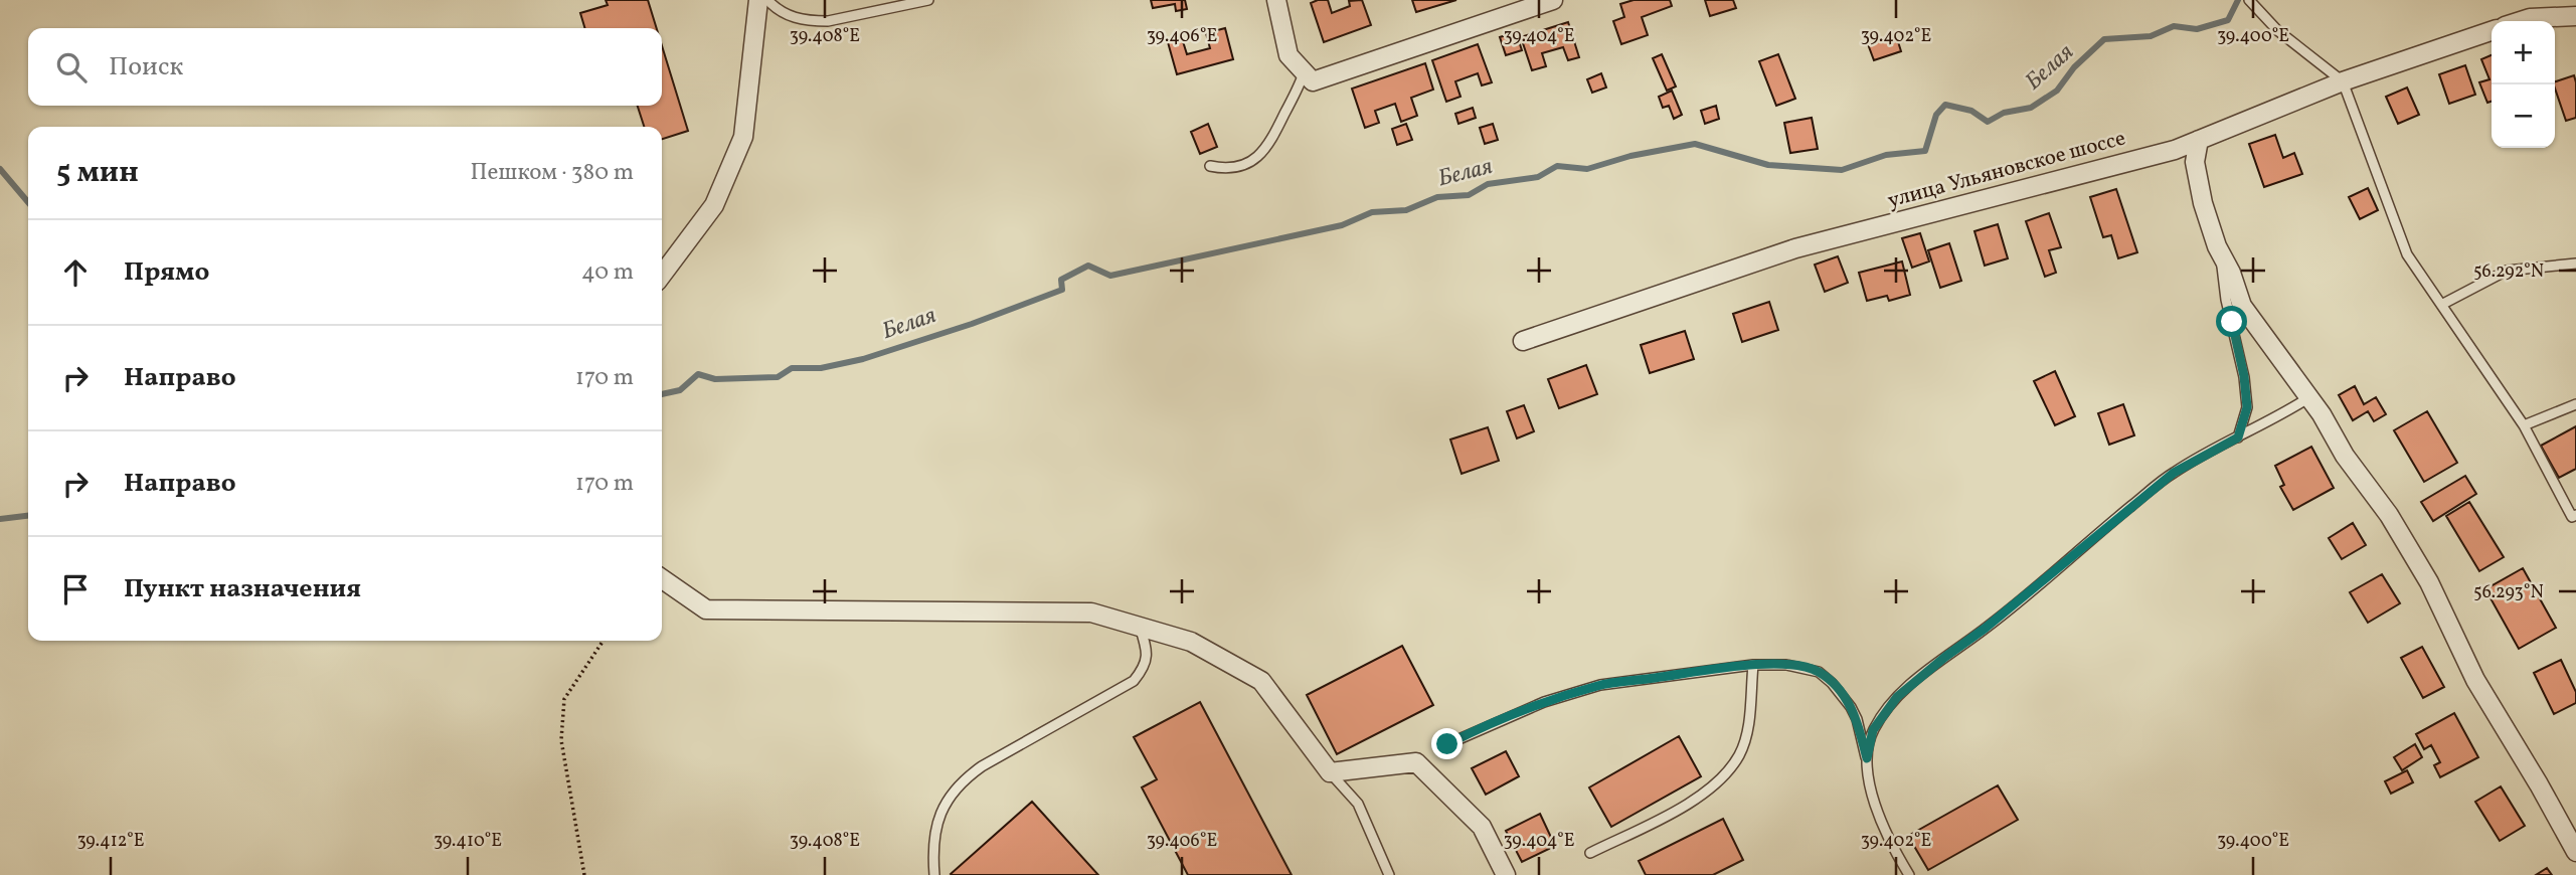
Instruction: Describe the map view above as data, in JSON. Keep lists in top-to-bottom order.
{
  "streets": {
    "street": ["улица Ульяновское шоссе"]
  },
  "water": ["Белая"],
  "page": {
    "map_buttons": ["+", "−"],
    "search": "Поиск",
    "heading": ["5 мин", "Пешком · 380 m"],
    "list": [
      ["Прямо", "40 m"],
      ["Направо", "170 m"],
      ["Направо", "170 m"],
      "Пункт назначения"
    ]
  },
  "coordinates": [
    "39.408°E",
    "39.406°E",
    "39.404°E",
    "39.402°E",
    "39.400°E",
    "56.292°N",
    "56.293°N",
    "39.412°E",
    "39.410°E"
  ]
}
